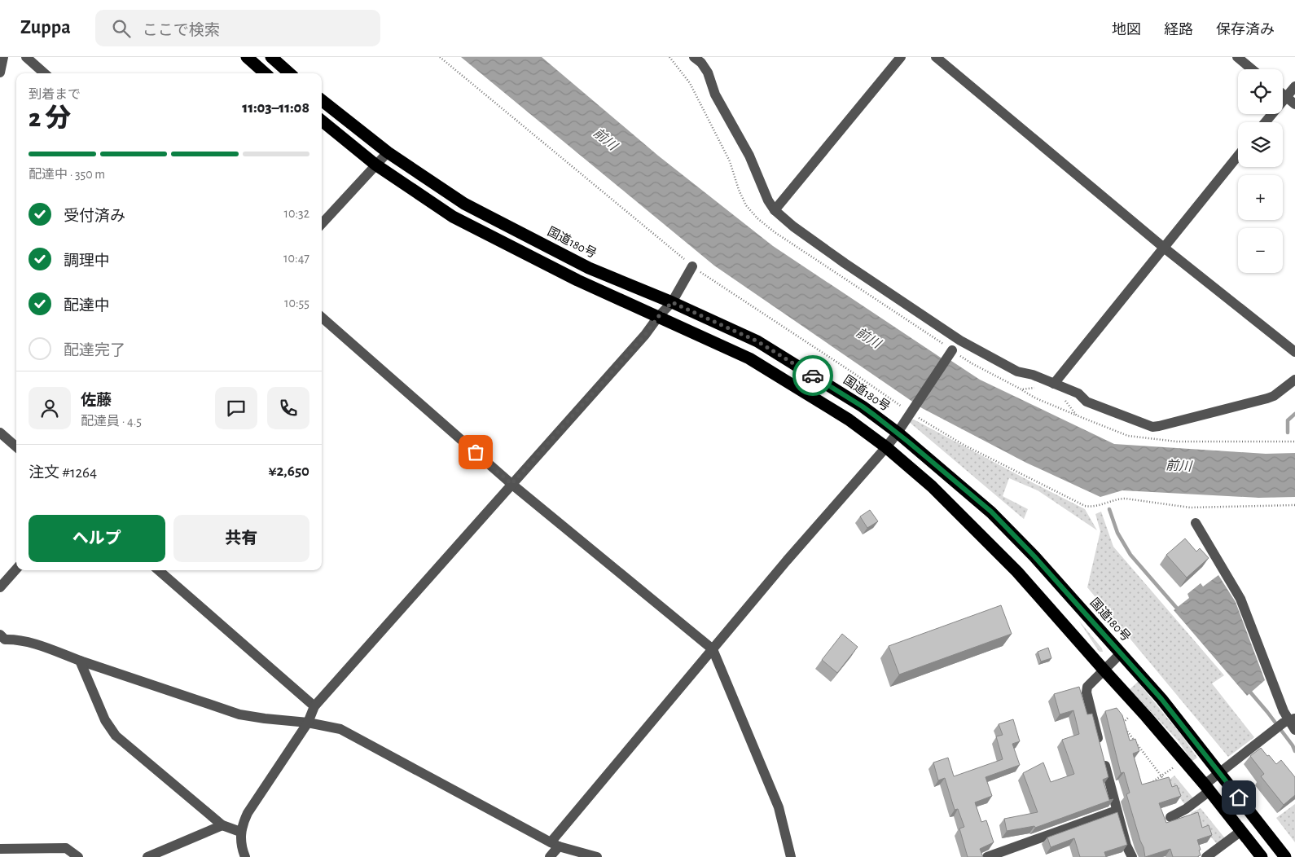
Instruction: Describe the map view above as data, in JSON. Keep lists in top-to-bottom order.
{
  "streets": {
    "highway": ["国道180号"]
  },
  "water": ["前川"],
  "page": {
    "header": "Zuppa",
    "search": "ここで検索",
    "nav": ["地図", "経路", "保存済み"],
    "map_buttons": ["+", "−"],
    "heading": ["2 分", "到着まで", "11:03–11:08"],
    "panel": [
      "佐藤",
      "配達員 · 4.5",
      "注文 #1264",
      "¥2,650"
    ],
    "bar": "配達中 · 350 m",
    "list": [
      ["受付済み", "10:32"],
      ["調理中", "10:47"],
      ["配達中", "10:55"],
      "配達完了"
    ],
    "buttons": ["ヘルプ", "共有"]
  }
}
